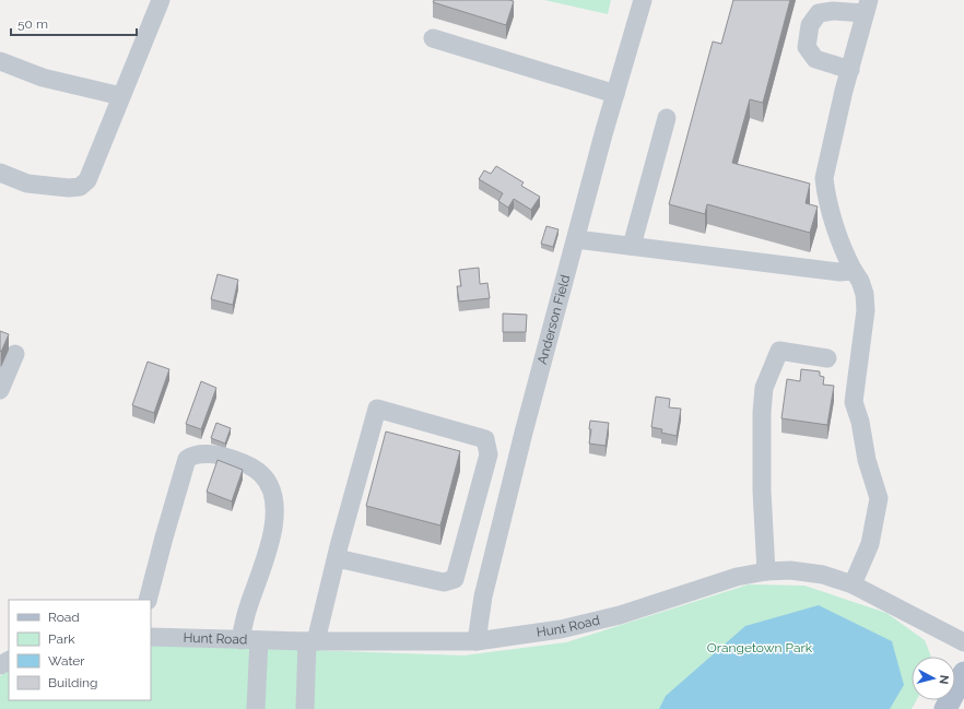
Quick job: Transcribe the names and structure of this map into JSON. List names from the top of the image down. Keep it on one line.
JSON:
{"streets":{"street":["Anderson Field","Hunt Road"]},"crossings":[["Anderson Field","Hunt Road"]],"parks":["Orangetown Park"],"legend":["Road","Park","Water","Building"],"scale_bar":"50 m","north":"right"}
